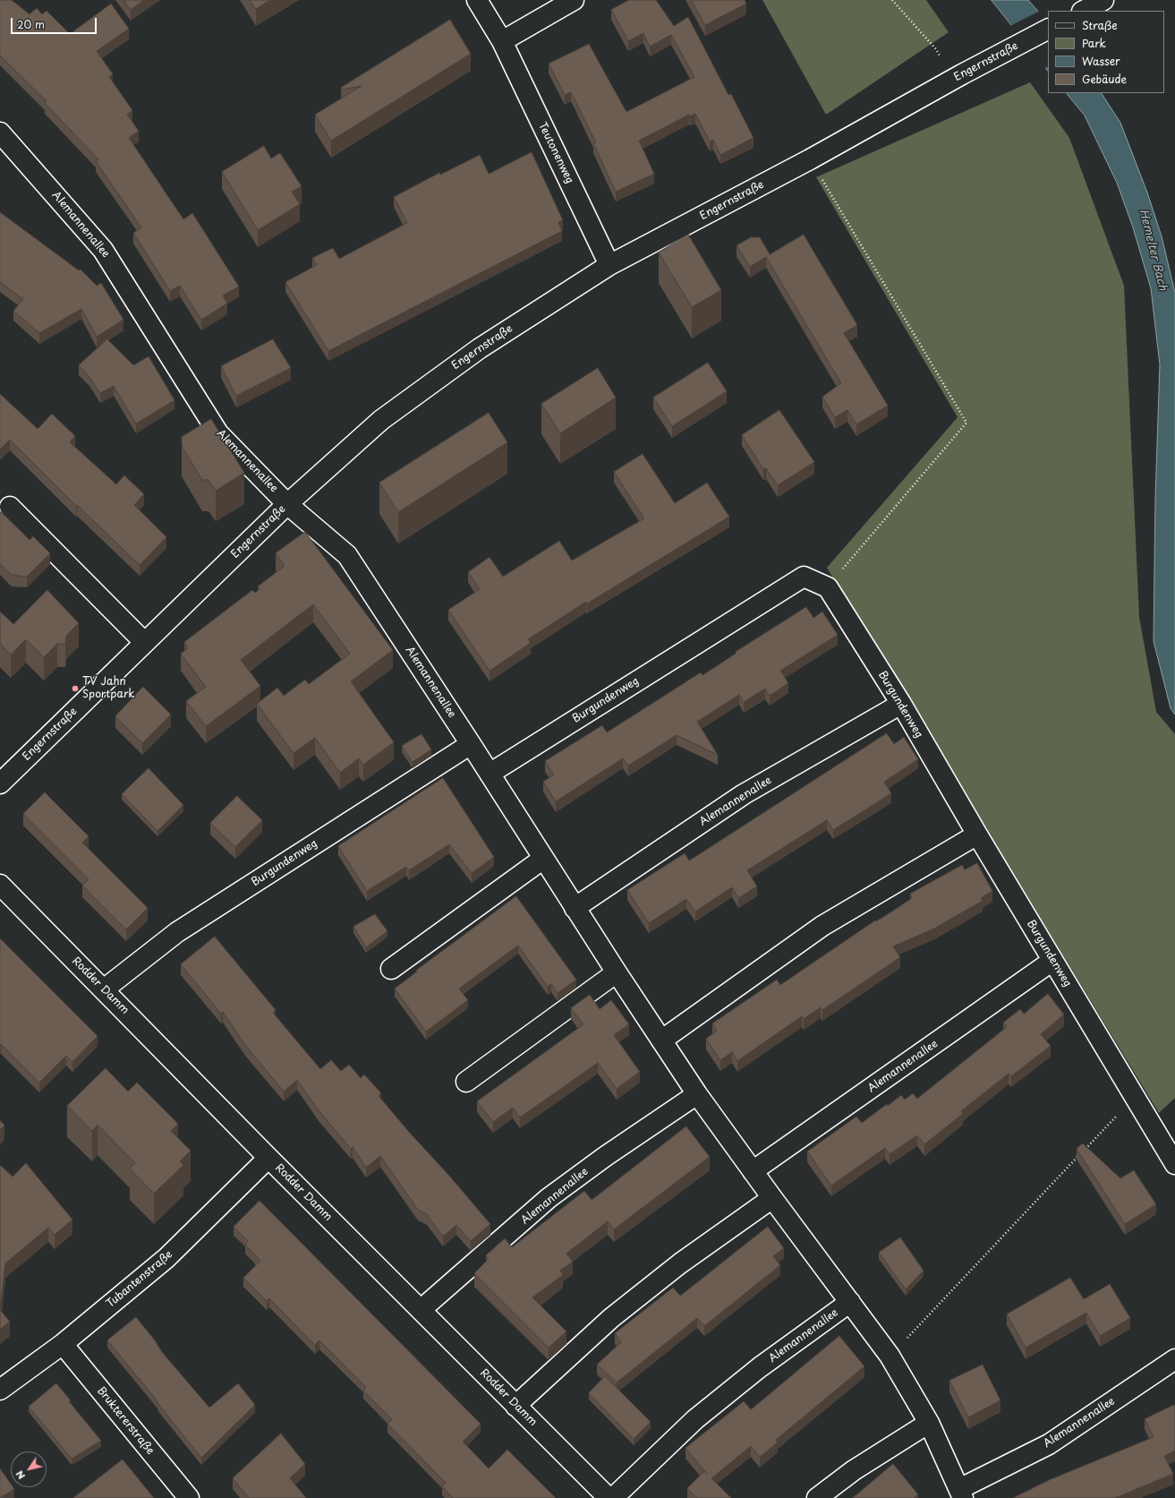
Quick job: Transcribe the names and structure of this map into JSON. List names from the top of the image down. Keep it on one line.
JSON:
{"streets":{"street":["Engernstraße","Teutonenweg","Alemannenallee","Burgundenweg","Rodder Damm","Tubantenstraße","Bruktererstraße"]},"crossings":[["Engernstraße","Teutonenweg"],["Engernstraße","Alemannenallee"],["Alemannenallee","Burgundenweg"],["Alemannenallee","Rodder Damm"],["Burgundenweg","Rodder Damm"],["Rodder Damm","Tubantenstraße"],["Tubantenstraße","Bruktererstraße"]],"water":["Hemelter Bach"],"places":["TV Jahn Sportpark"],"legend":["Straße","Park","Wasser","Gebäude"],"scale_bar":"20 m","north":"bottom left"}
